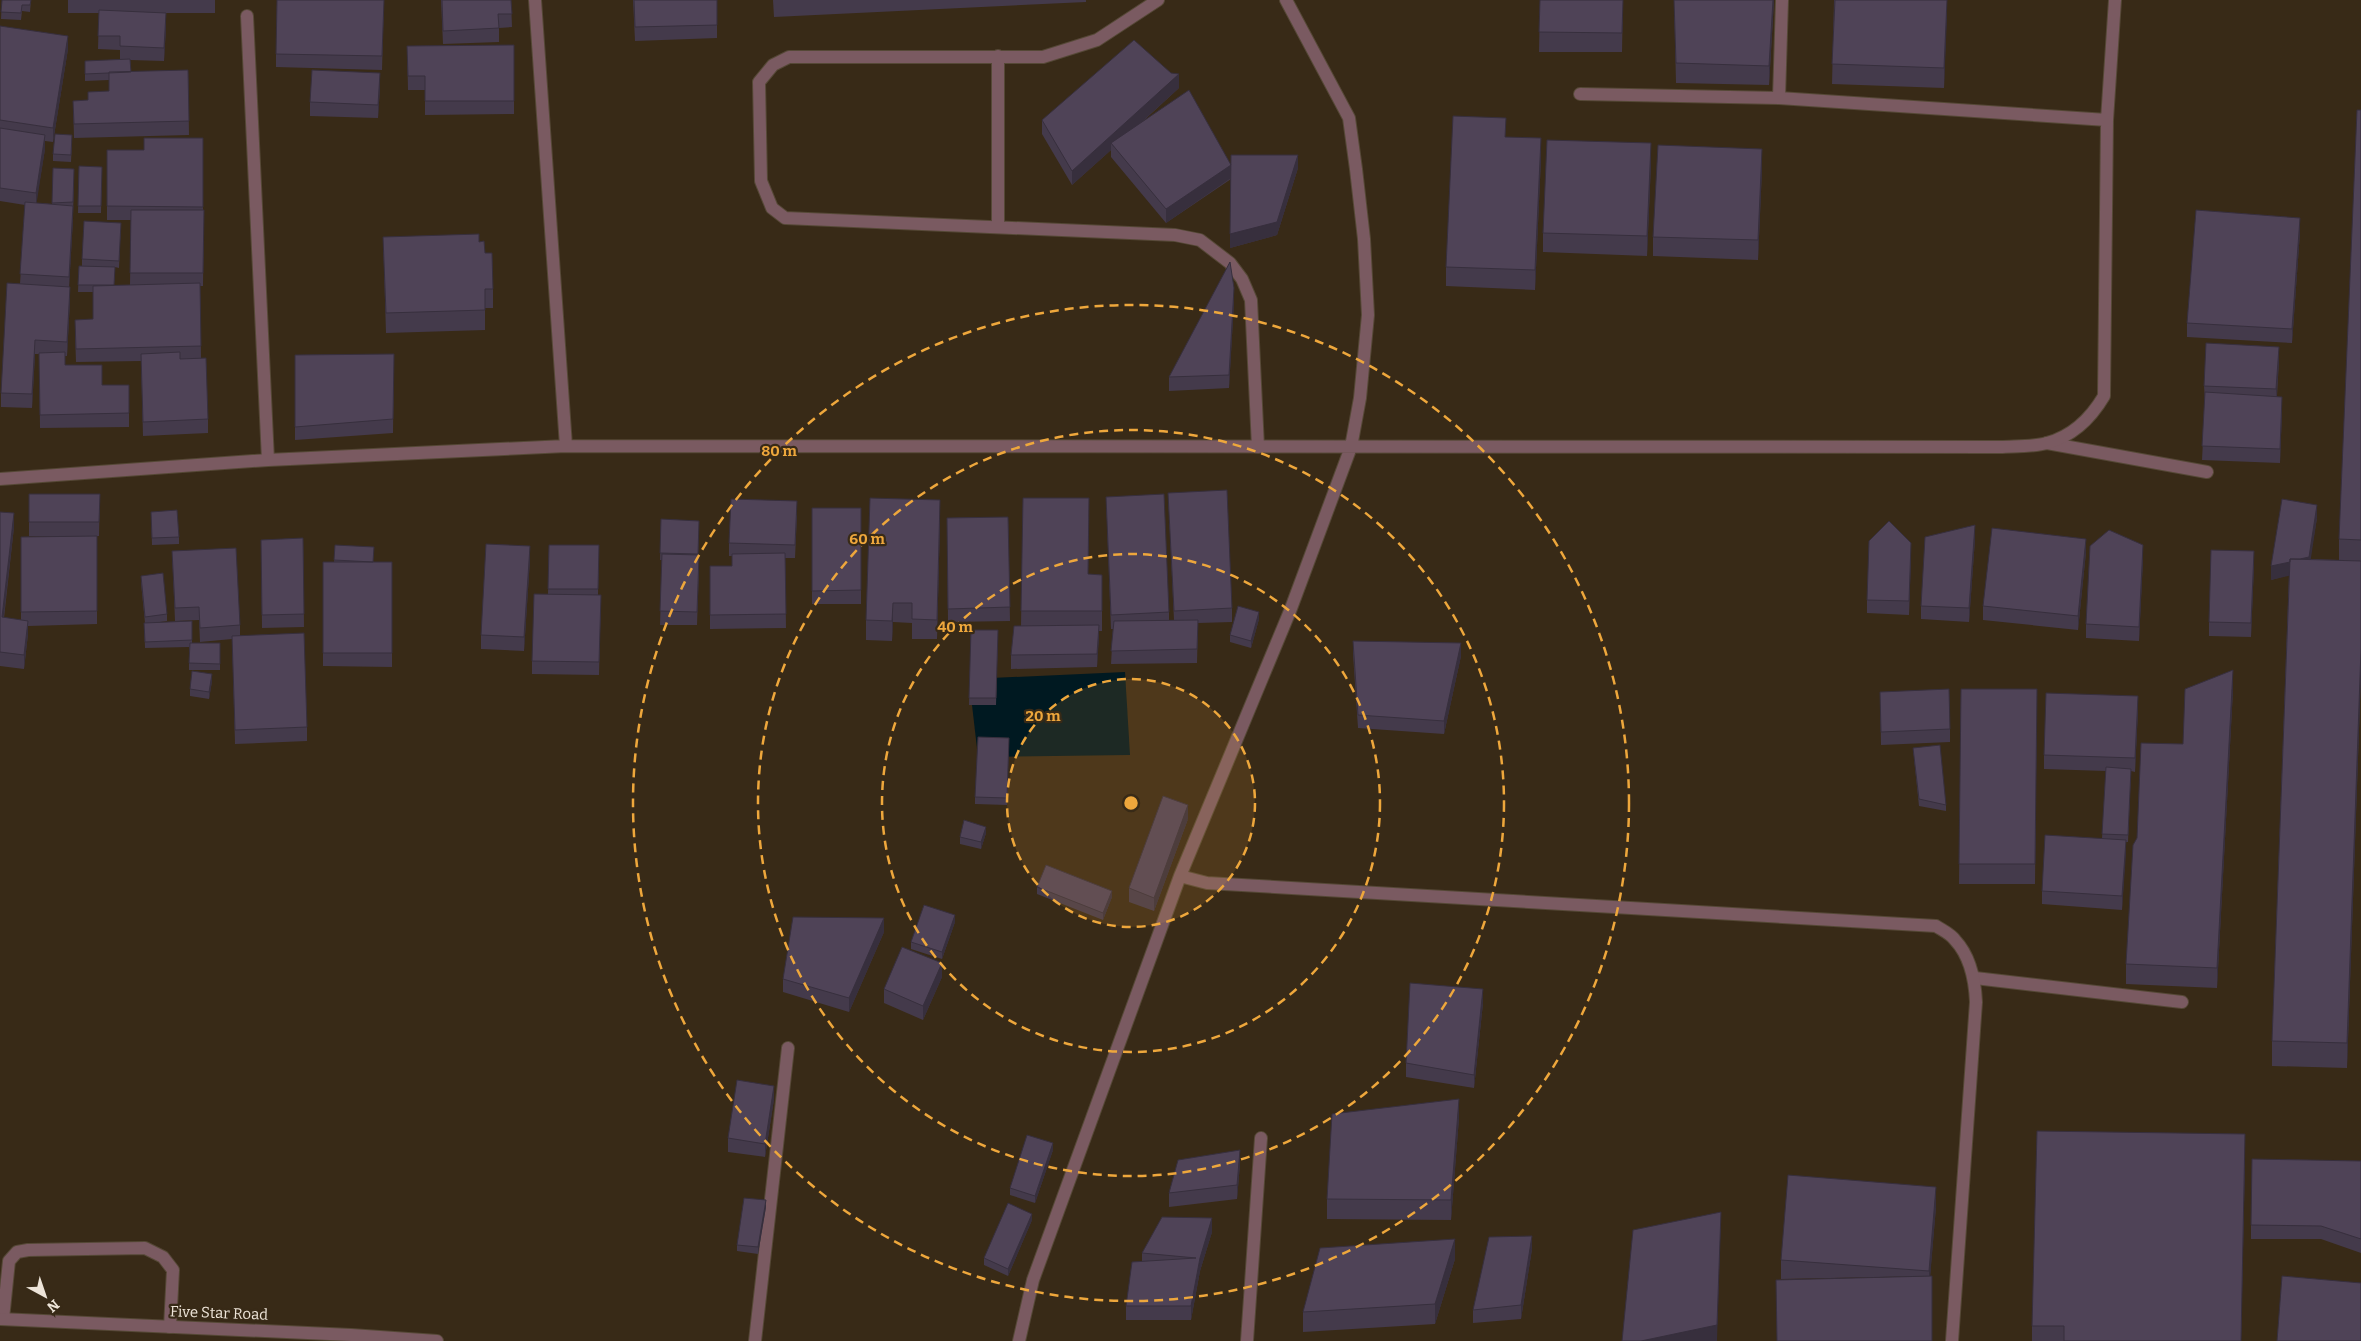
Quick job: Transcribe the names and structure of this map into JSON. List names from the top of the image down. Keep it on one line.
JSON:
{"streets":{"street":["Five Star Road"]},"north":"bottom right","rings":["80 m","60 m","40 m","20 m"]}
